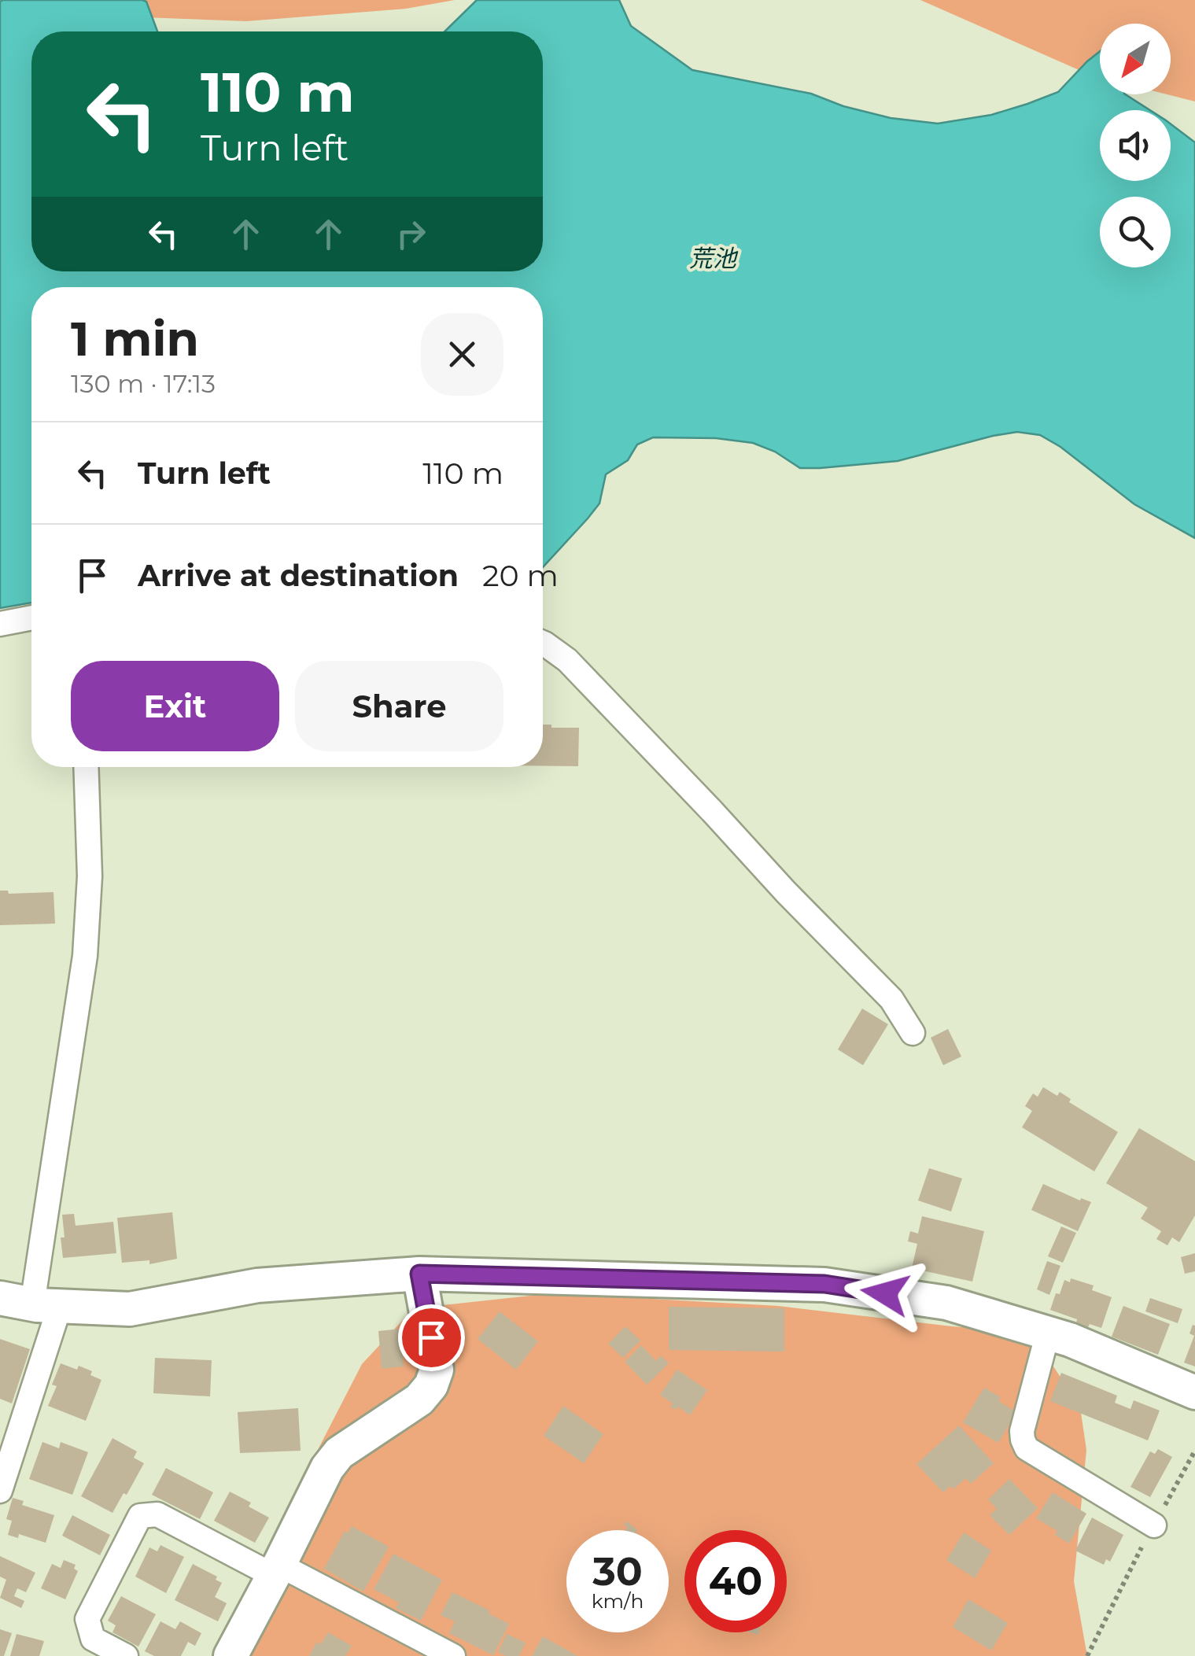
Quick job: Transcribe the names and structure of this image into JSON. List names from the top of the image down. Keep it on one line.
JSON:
{"water":["荒池"],"north":"bottom left","page":{"turn":["110 m","Turn left"],"heading":["1 min","130 m · 17:13"],"list":[{"name":"Turn left","value":"110 m"},{"name":"Arrive at destination","value":"20 m"}],"buttons":["Exit","Share"],"speed":"30 km/h","limit":"40"}}
